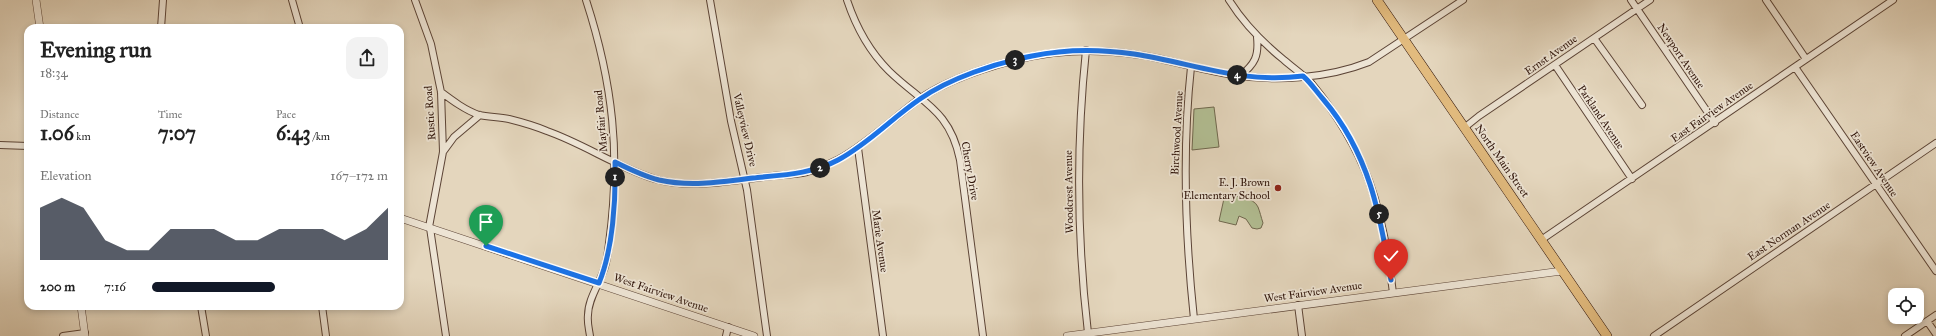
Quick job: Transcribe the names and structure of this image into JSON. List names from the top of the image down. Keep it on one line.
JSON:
{"streets":{"main road":["North Main Street"],"street":["Ernst Avenue","Newport Avenue","East Fairview Avenue","Rustic Road","Parkland Avenue","Mayfair Road","Valleyview Drive","Birchwood Avenue","Eastview Avenue","Cherry Drive","Woodcrest Avenue","East Norman Avenue","Marie Avenue","West Fairview Avenue"]},"crossings":[["Ernst Avenue","Newport Avenue"],["Ernst Avenue","Parkland Avenue"],["Ernst Avenue","North Main Street"],["Newport Avenue","East Fairview Avenue"],["East Fairview Avenue","Parkland Avenue"],["East Fairview Avenue","North Main Street"],["East Fairview Avenue","Eastview Avenue"],["Rustic Road","West Fairview Avenue"],["Mayfair Road","West Fairview Avenue"],["Birchwood Avenue","West Fairview Avenue"],["North Main Street","West Fairview Avenue"],["Eastview Avenue","East Norman Avenue"],["Woodcrest Avenue","West Fairview Avenue"]],"places":["E. J. Brown Elementary School"],"page":{"heading":["Evening run","18:34"],"pins":["3","4","2","1","5"],"stats":[["Distance","1.06 km"],["Time","7:07"],["Pace","6:43 /km"]],"chart":["Elevation","167–172 m"],"list":[{"name":"200 m","note":"7:16"}]}}
